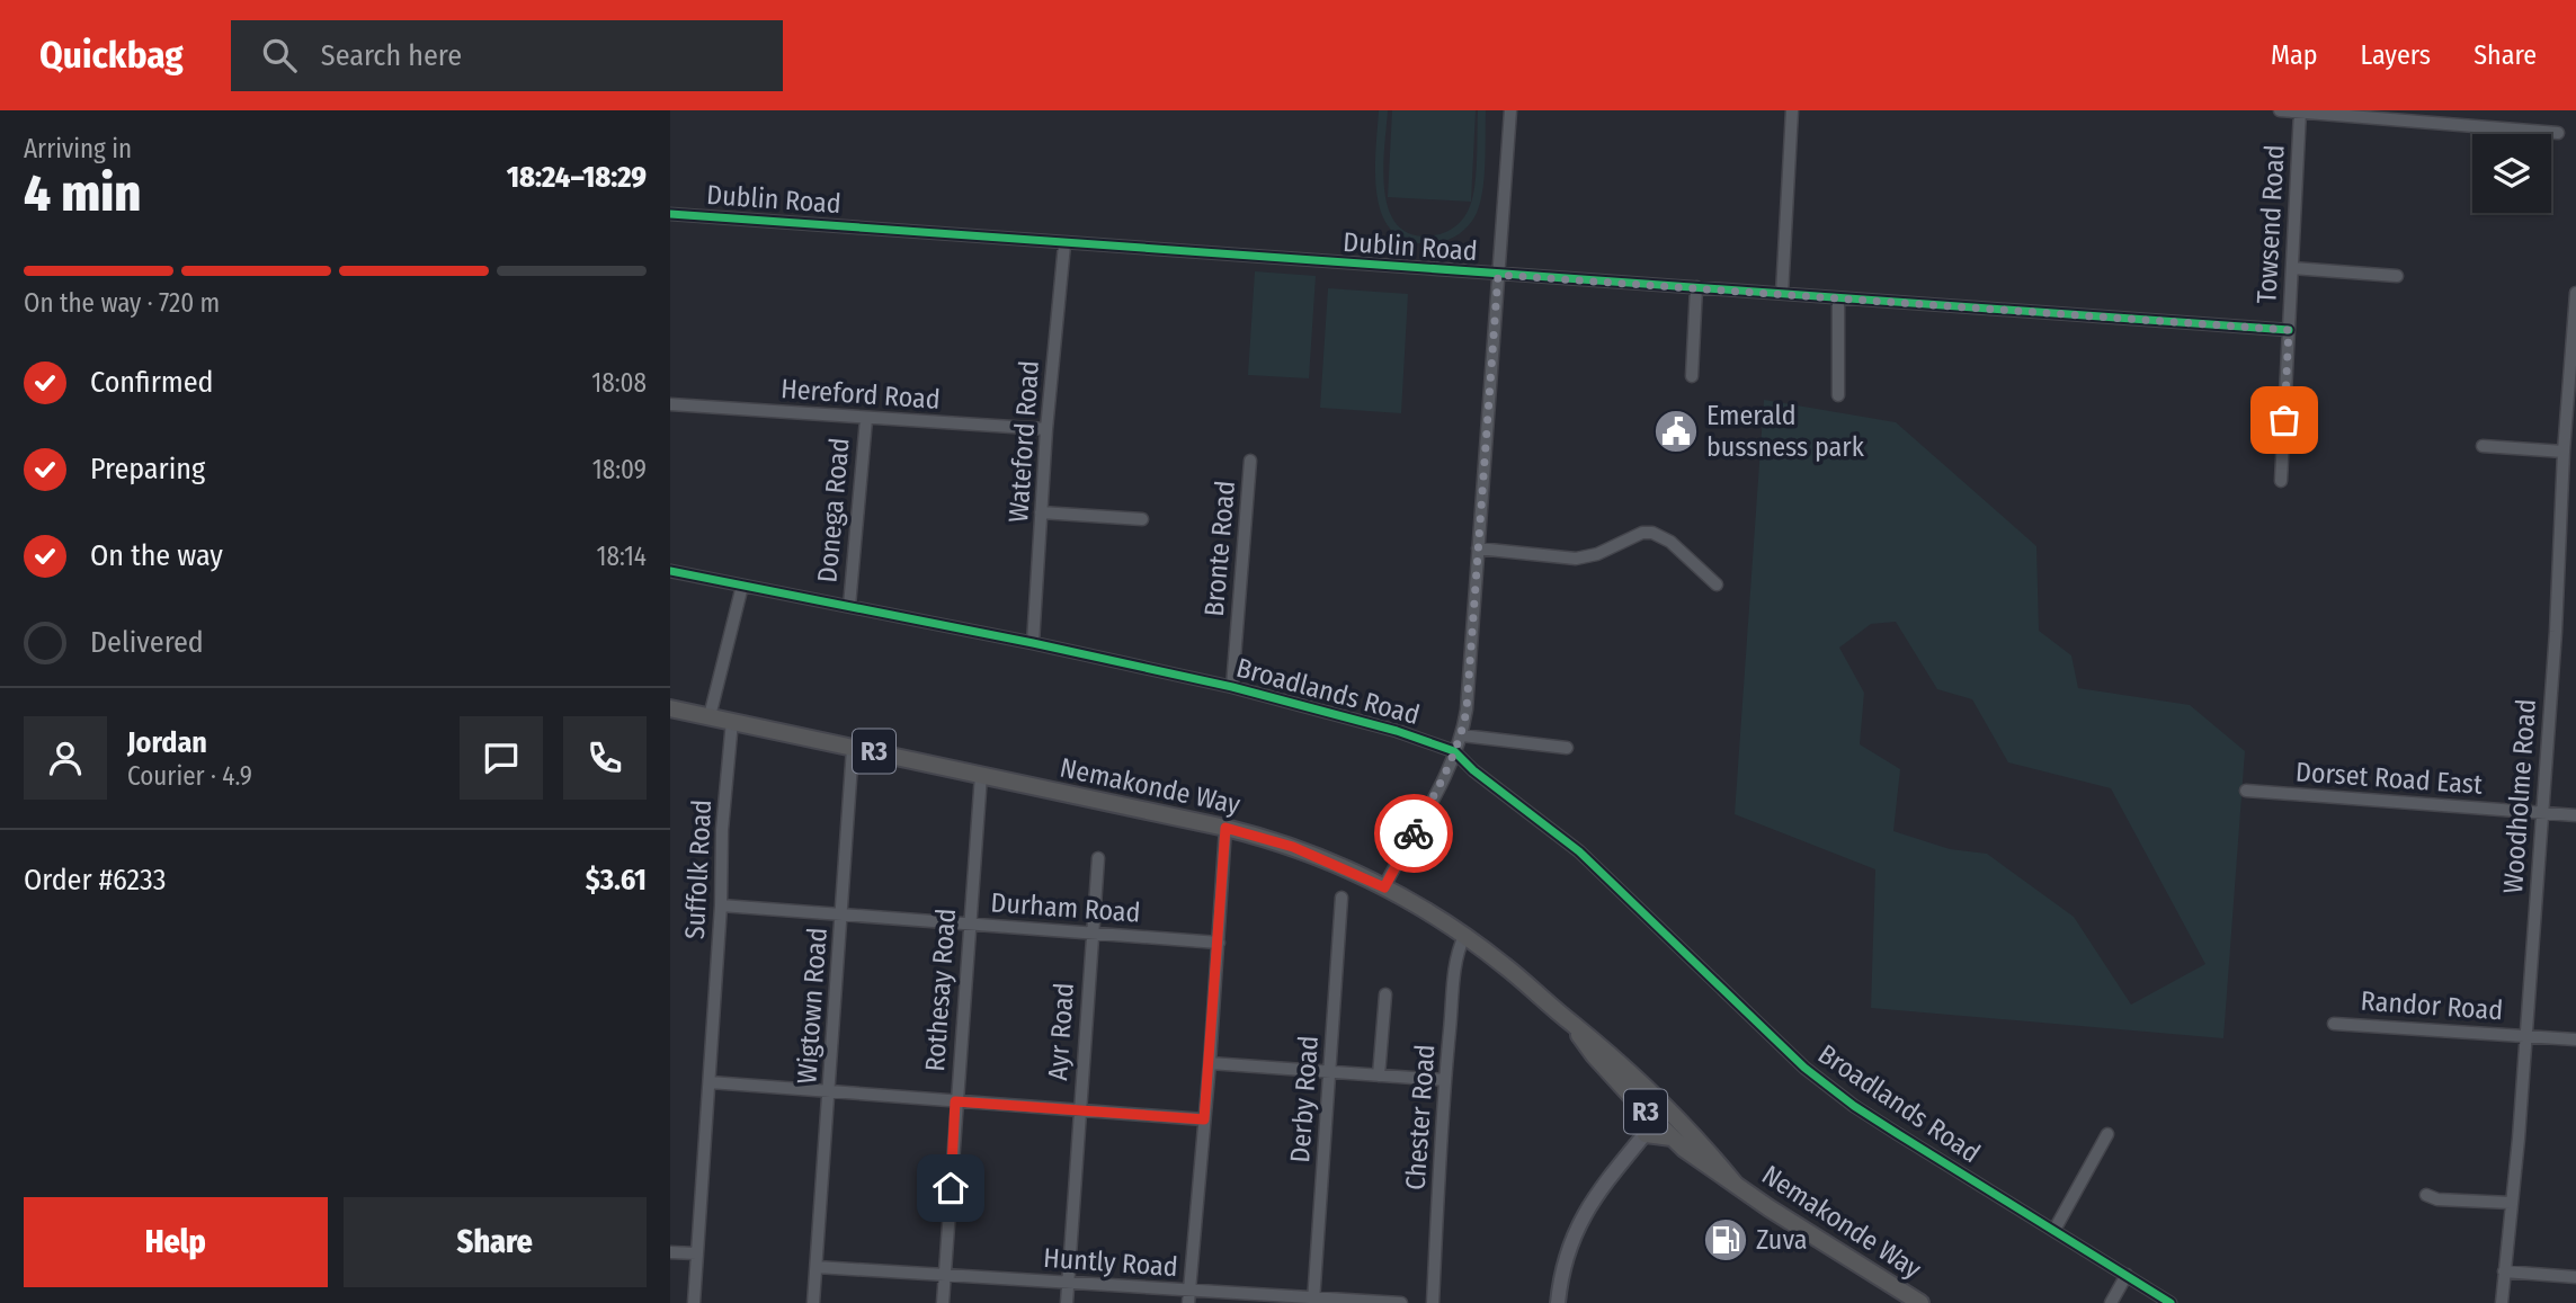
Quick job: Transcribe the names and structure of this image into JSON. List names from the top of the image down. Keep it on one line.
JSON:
{"streets":{"highway":["R3","Nemakonde Way"],"street":["Dublin Road","Towsend Road","Hereford Road","Wateford Road","Donega Road","Bronte Road","Broadlands Road","Dorset Road East","Woodholme Road","Suffolk Road","Durham Road","Rothesay Road","Wigtown Road","Randor Road","Ayr Road","Derby Road","Chester Road","Huntly Road"]},"crossings":[["Dublin Road","Towsend Road"],["Dublin Road","Wateford Road"],["Hereford Road","Wateford Road"],["Hereford Road","Donega Road"],["Wateford Road","Broadlands Road"],["Donega Road","Broadlands Road"],["Bronte Road","Broadlands Road"],["Dorset Road East","Woodholme Road"],["Nemakonde Way","Suffolk Road"],["Nemakonde Way","Rothesay Road"],["Nemakonde Way","Wigtown Road"],["Nemakonde Way","Chester Road"],["Woodholme Road","Randor Road"],["Suffolk Road","Durham Road"],["Durham Road","Rothesay Road"],["Durham Road","Wigtown Road"],["Durham Road","Ayr Road"],["Rothesay Road","Huntly Road"],["Wigtown Road","Huntly Road"],["Ayr Road","Huntly Road"],["Derby Road","Huntly Road"]],"places":{"public building":["Emerald bussness park"],"fuel station":["Zuva"]},"page":{"header":"Quickbag","search":"Search here","nav":["Map","Layers","Share"],"heading":["4 min","Arriving in","18:24–18:29"],"panel":["Jordan","Courier · 4.9","Order #6233","$3.61"],"bar":"On the way · 720 m","list":[["Confirmed","18:08"],["Preparing","18:09"],["On the way","18:14"],"Delivered"],"buttons":["Help","Share"]}}
